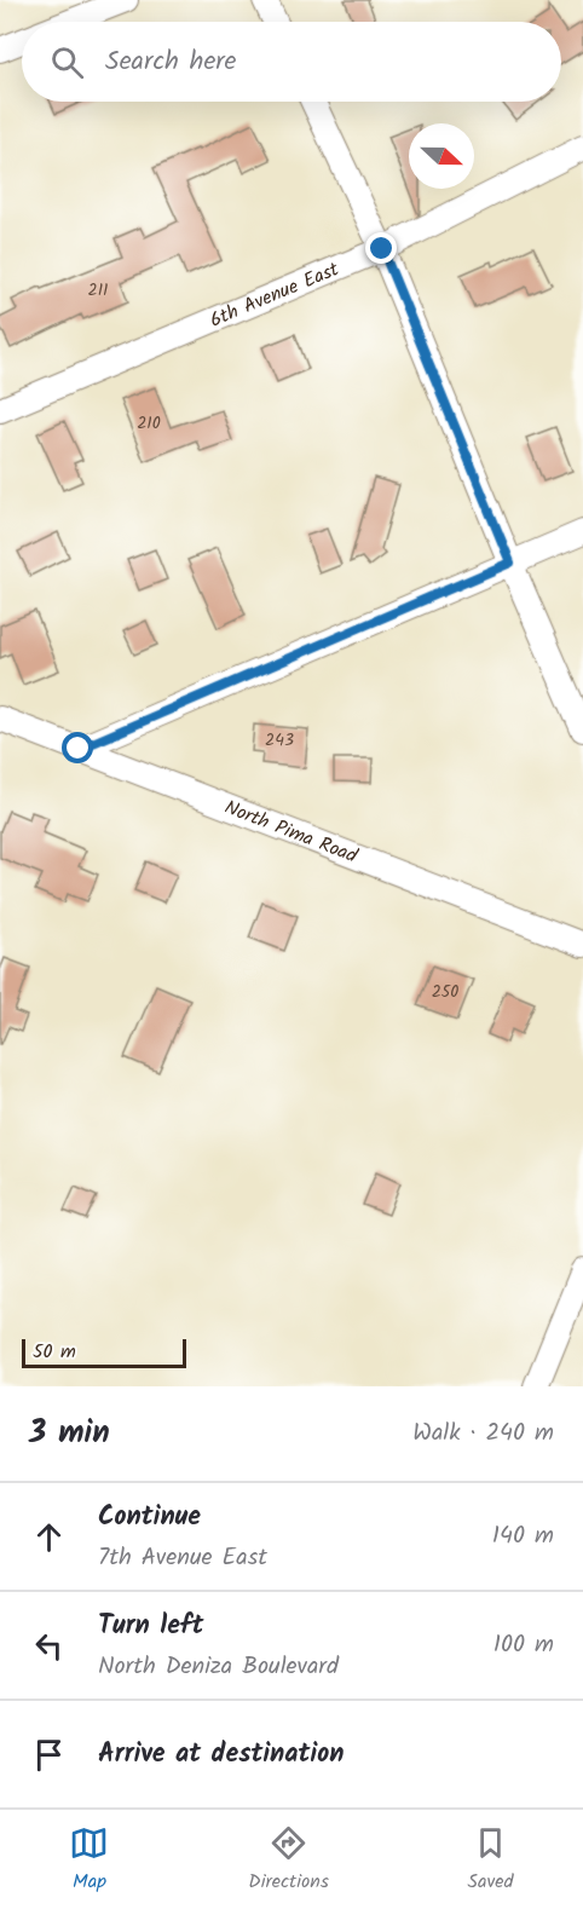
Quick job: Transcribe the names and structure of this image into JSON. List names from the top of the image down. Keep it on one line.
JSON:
{"streets":{"street":["6th Avenue East","North Pima Road"]},"house_numbers":["211","210","243","250"],"scale_bar":"50 m","north":"right","page":{"search":"Search here","scale":"50 m","heading":["3 min","Walk · 240 m"],"list":[["Continue","7th Avenue East","140 m"],["Turn left","North Deniza Boulevard","100 m"],"Arrive at destination"],"nav":["Map","Directions","Saved"]}}
